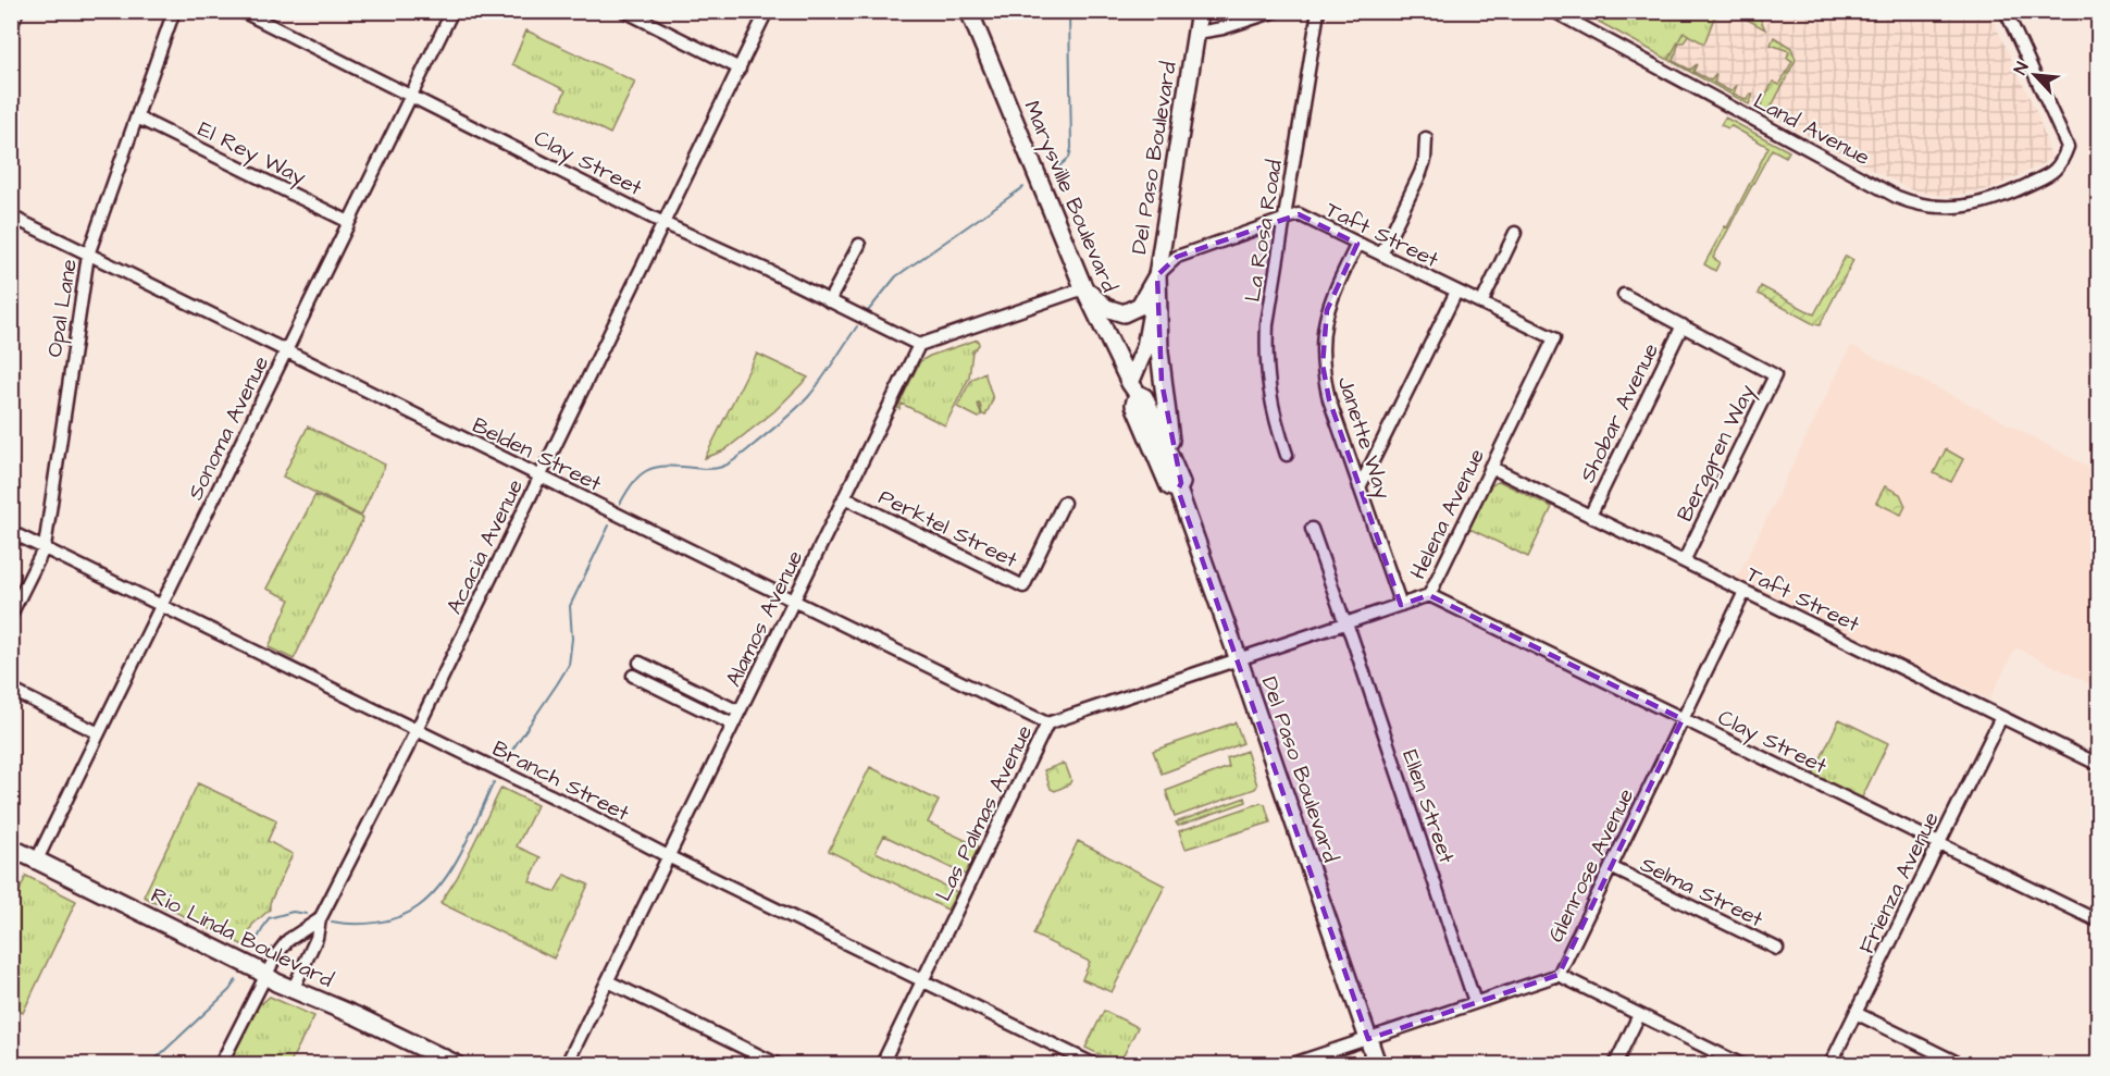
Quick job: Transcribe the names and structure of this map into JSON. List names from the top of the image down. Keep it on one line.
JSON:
{"streets":{"main road":["Del Paso Boulevard","Marysville Boulevard","Rio Linda Boulevard"],"street":["Land Avenue","El Rey Way","Clay Street","La Rosa Road","Taft Street","Opal Lane","Shobar Avenue","Sonoma Avenue","Janette Way","Berggren Way","Belden Street","Helena Avenue","Perktel Street","Acacia Avenue","Alamos Avenue","Branch Street","Ellen Street","Las Palmas Avenue","Glenrose Avenue","Frienza Avenue","Selma Street"]},"crossings":[["El Rey Way","Opal Lane"],["El Rey Way","Sonoma Avenue"],["Del Paso Boulevard","Marysville Boulevard"],["Del Paso Boulevard","Taft Street"],["Del Paso Boulevard","Helena Avenue"],["Del Paso Boulevard","Las Palmas Avenue"],["Del Paso Boulevard","Glenrose Avenue"],["Clay Street","Sonoma Avenue"],["Clay Street","Helena Avenue"],["Clay Street","Acacia Avenue"],["Clay Street","Alamos Avenue"],["Clay Street","Glenrose Avenue"],["Clay Street","Frienza Avenue"],["La Rosa Road","Taft Street"],["Taft Street","Shobar Avenue"],["Taft Street","Janette Way"],["Taft Street","Berggren Way"],["Taft Street","Helena Avenue"],["Taft Street","Glenrose Avenue"],["Taft Street","Frienza Avenue"],["Opal Lane","Belden Street"],["Opal Lane","Branch Street"],["Shobar Avenue","Berggren Way"],["Sonoma Avenue","Belden Street"],["Sonoma Avenue","Branch Street"],["Sonoma Avenue","Rio Linda Boulevard"],["Janette Way","Helena Avenue"],["Belden Street","Acacia Avenue"],["Belden Street","Alamos Avenue"],["Belden Street","Las Palmas Avenue"],["Helena Avenue","Ellen Street"],["Helena Avenue","Las Palmas Avenue"],["Perktel Street","Alamos Avenue"],["Acacia Avenue","Branch Street"],["Acacia Avenue","Rio Linda Boulevard"],["Alamos Avenue","Branch Street"],["Branch Street","Las Palmas Avenue"],["Ellen Street","Glenrose Avenue"],["Glenrose Avenue","Selma Street"]],"north":"top left"}
